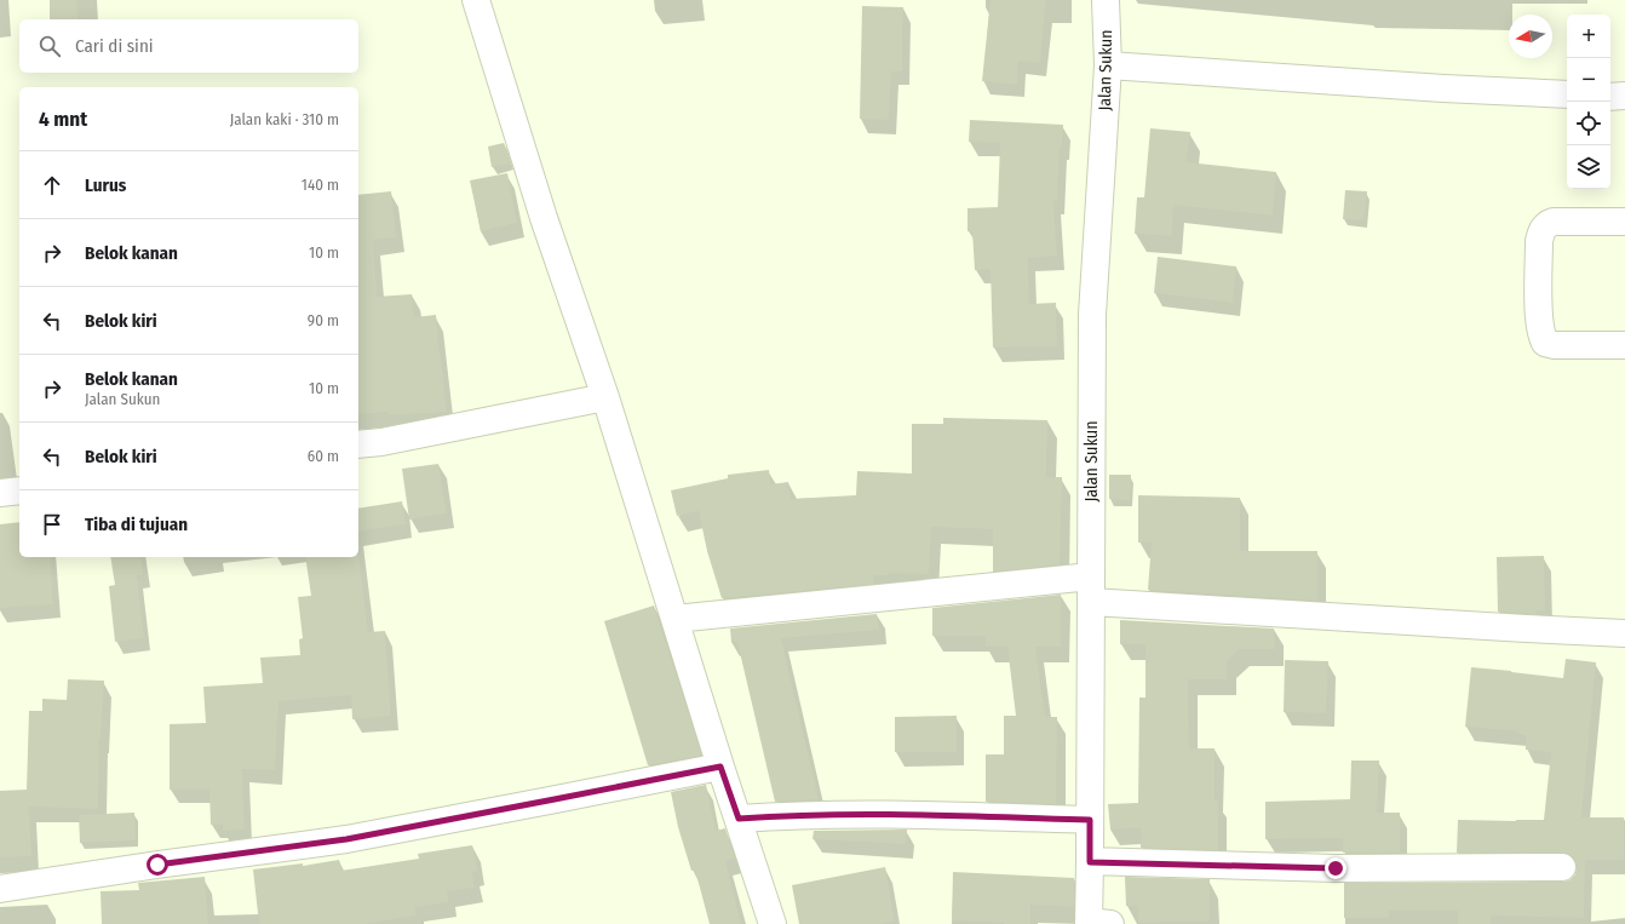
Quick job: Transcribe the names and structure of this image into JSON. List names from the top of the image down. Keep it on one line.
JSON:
{"streets":{"street":["Jalan Sukun"]},"north":"left","page":{"map_buttons":["+","−"],"search":"Cari di sini","heading":["4 mnt","Jalan kaki · 310 m"],"list":[["Lurus","140 m"],["Belok kanan","10 m"],["Belok kiri","90 m"],["Belok kanan","Jalan Sukun","10 m"],["Belok kiri","60 m"],"Tiba di tujuan"]}}
